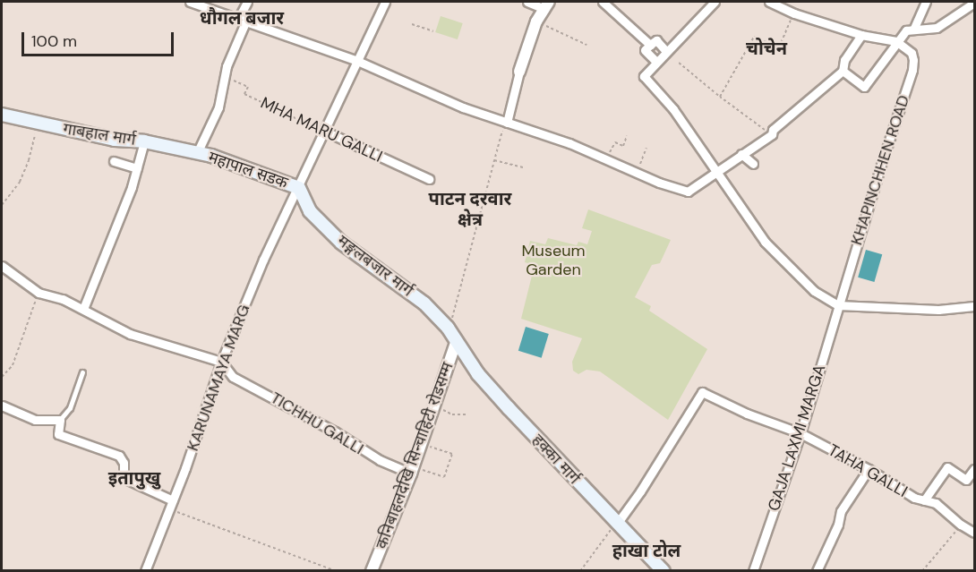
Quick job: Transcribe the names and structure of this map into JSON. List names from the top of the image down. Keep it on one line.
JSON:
{"streets":{"main road":["गाबहाल मार्ग","महापाल सडक","मङ्गलबजार मार्ग","हक्का मार्ग"],"street":["MHA MARU GALLI","KHAPINCHHEN ROAD","KARUNAMAYA MARG","TICHHU GALLI","GAJA LAXMI MARGA","कनिबाहलदेखि सिन्चाहिटी रोडसम्म","TAHA GALLI"]},"crossings":[["MHA MARU GALLI","KARUNAMAYA MARG"],["गाबहाल मार्ग","महापाल सडक"],["महापाल सडक","मङ्गलबजार मार्ग"],["महापाल सडक","KARUNAMAYA MARG"],["KHAPINCHHEN ROAD","GAJA LAXMI MARGA"],["मङ्गलबजार मार्ग","KARUNAMAYA MARG"],["मङ्गलबजार मार्ग","कनिबाहलदेखि सिन्चाहिटी रोडसम्म"],["मङ्गलबजार मार्ग","हक्का मार्ग"],["KARUNAMAYA MARG","TICHHU GALLI"],["TICHHU GALLI","कनिबाहलदेखि सिन्चाहिटी रोडसम्म"],["GAJA LAXMI MARGA","TAHA GALLI"],["कनिबाहलदेखि सिन्चाहिटी रोडसम्म","हक्का मार्ग"],["हक्का मार्ग","TAHA GALLI"]],"districts":["धौगल बजार","चोचेन","पाटन दरवार क्षेत्र","इतापुखु","हाखा टोल"],"parks":["Museum Garden"],"scale_bar":"100 m"}
